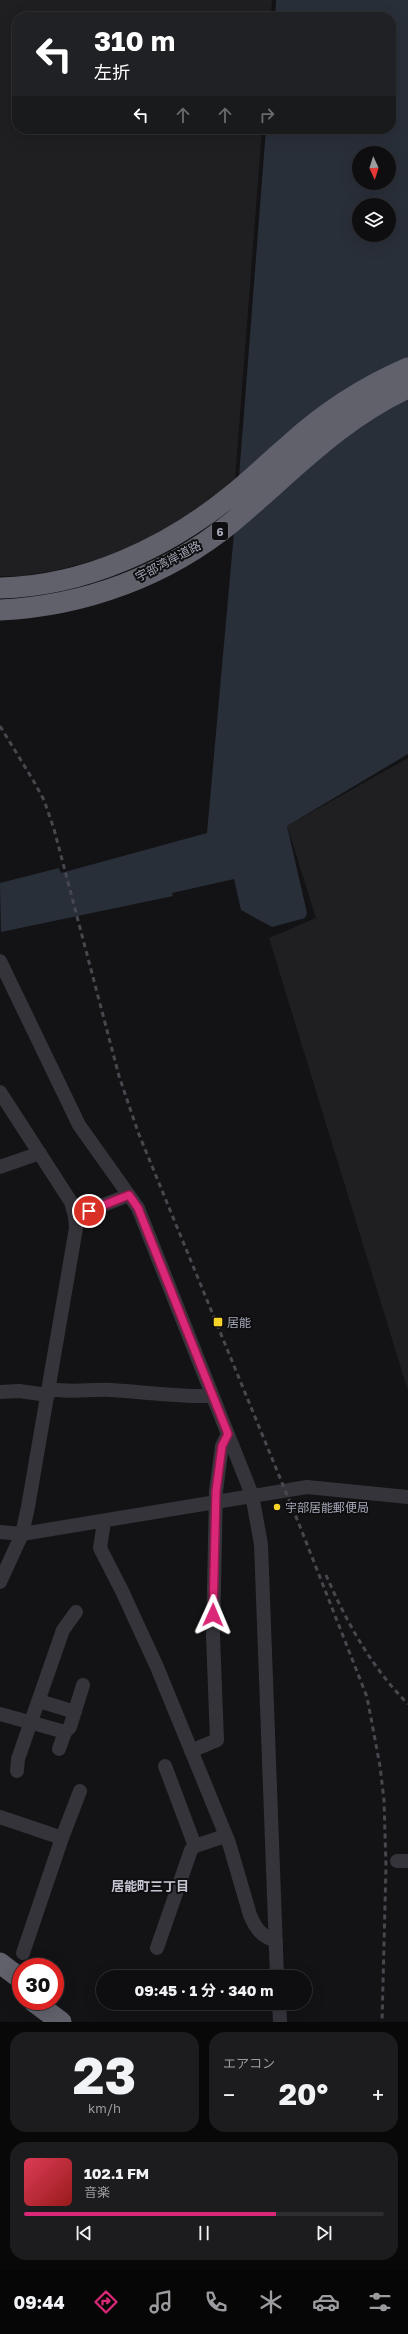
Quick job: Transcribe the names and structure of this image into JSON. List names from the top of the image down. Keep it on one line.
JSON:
{"streets":{"highway":["6","宇部湾岸道路"]},"districts":["居能町三丁目"],"places":{"transit":["居能"],"other":["宇部居能郵便局"]},"north":"bottom","page":{"turn":["310 m","左折"],"limit":"30","trip":"09:45 · 1 分 · 340 m","tile":[["23","km/h"],"エアコン"],"heat":["−","20°","+"],"song":["102.1 FM","音楽"],"tabs":"09:44"}}
